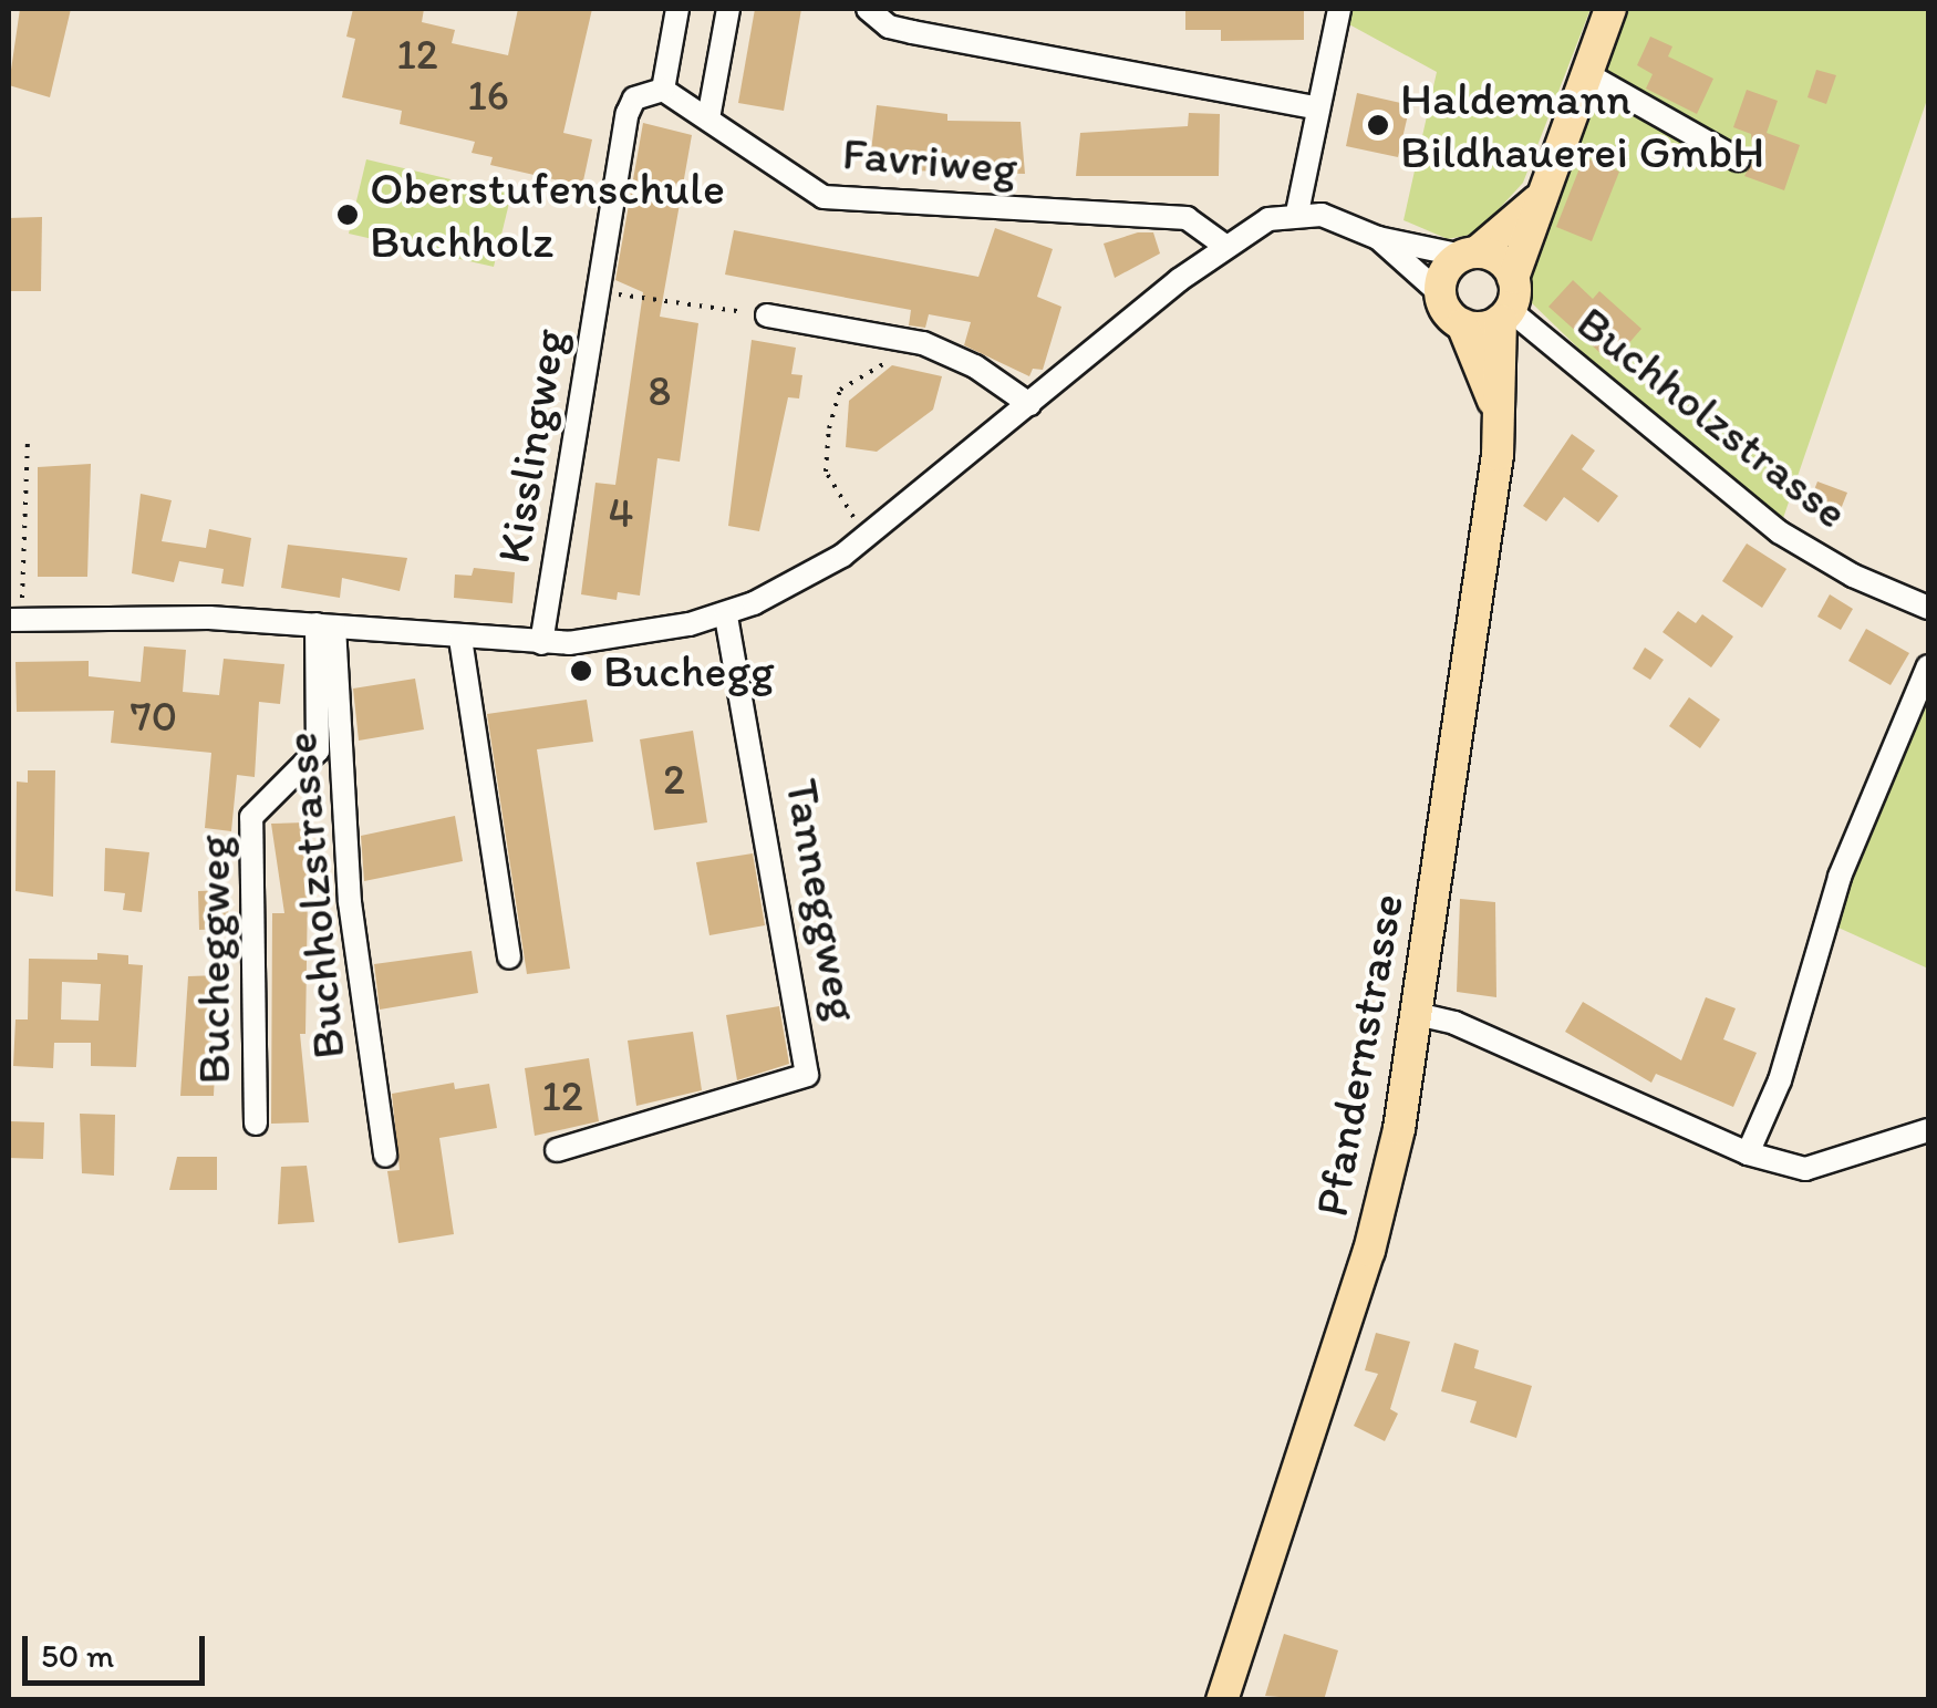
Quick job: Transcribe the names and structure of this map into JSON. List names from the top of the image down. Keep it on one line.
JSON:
{"streets":{"main road":["Pfandernstrasse"],"street":["Favriweg","Buchholzstrasse","Kisslingweg","Tanneggweg","Bucheggweg"]},"crossings":[["Favriweg","Kisslingweg"],["Buchholzstrasse","Bucheggweg"],["Buchholzstrasse","Pfandernstrasse"]],"places":["Haldemann Bildhauerei GmbH","Oberstufenschule Buchholz","Buchegg"],"house_numbers":["12","16","8","4","70","2","12"],"scale_bar":"50 m"}
